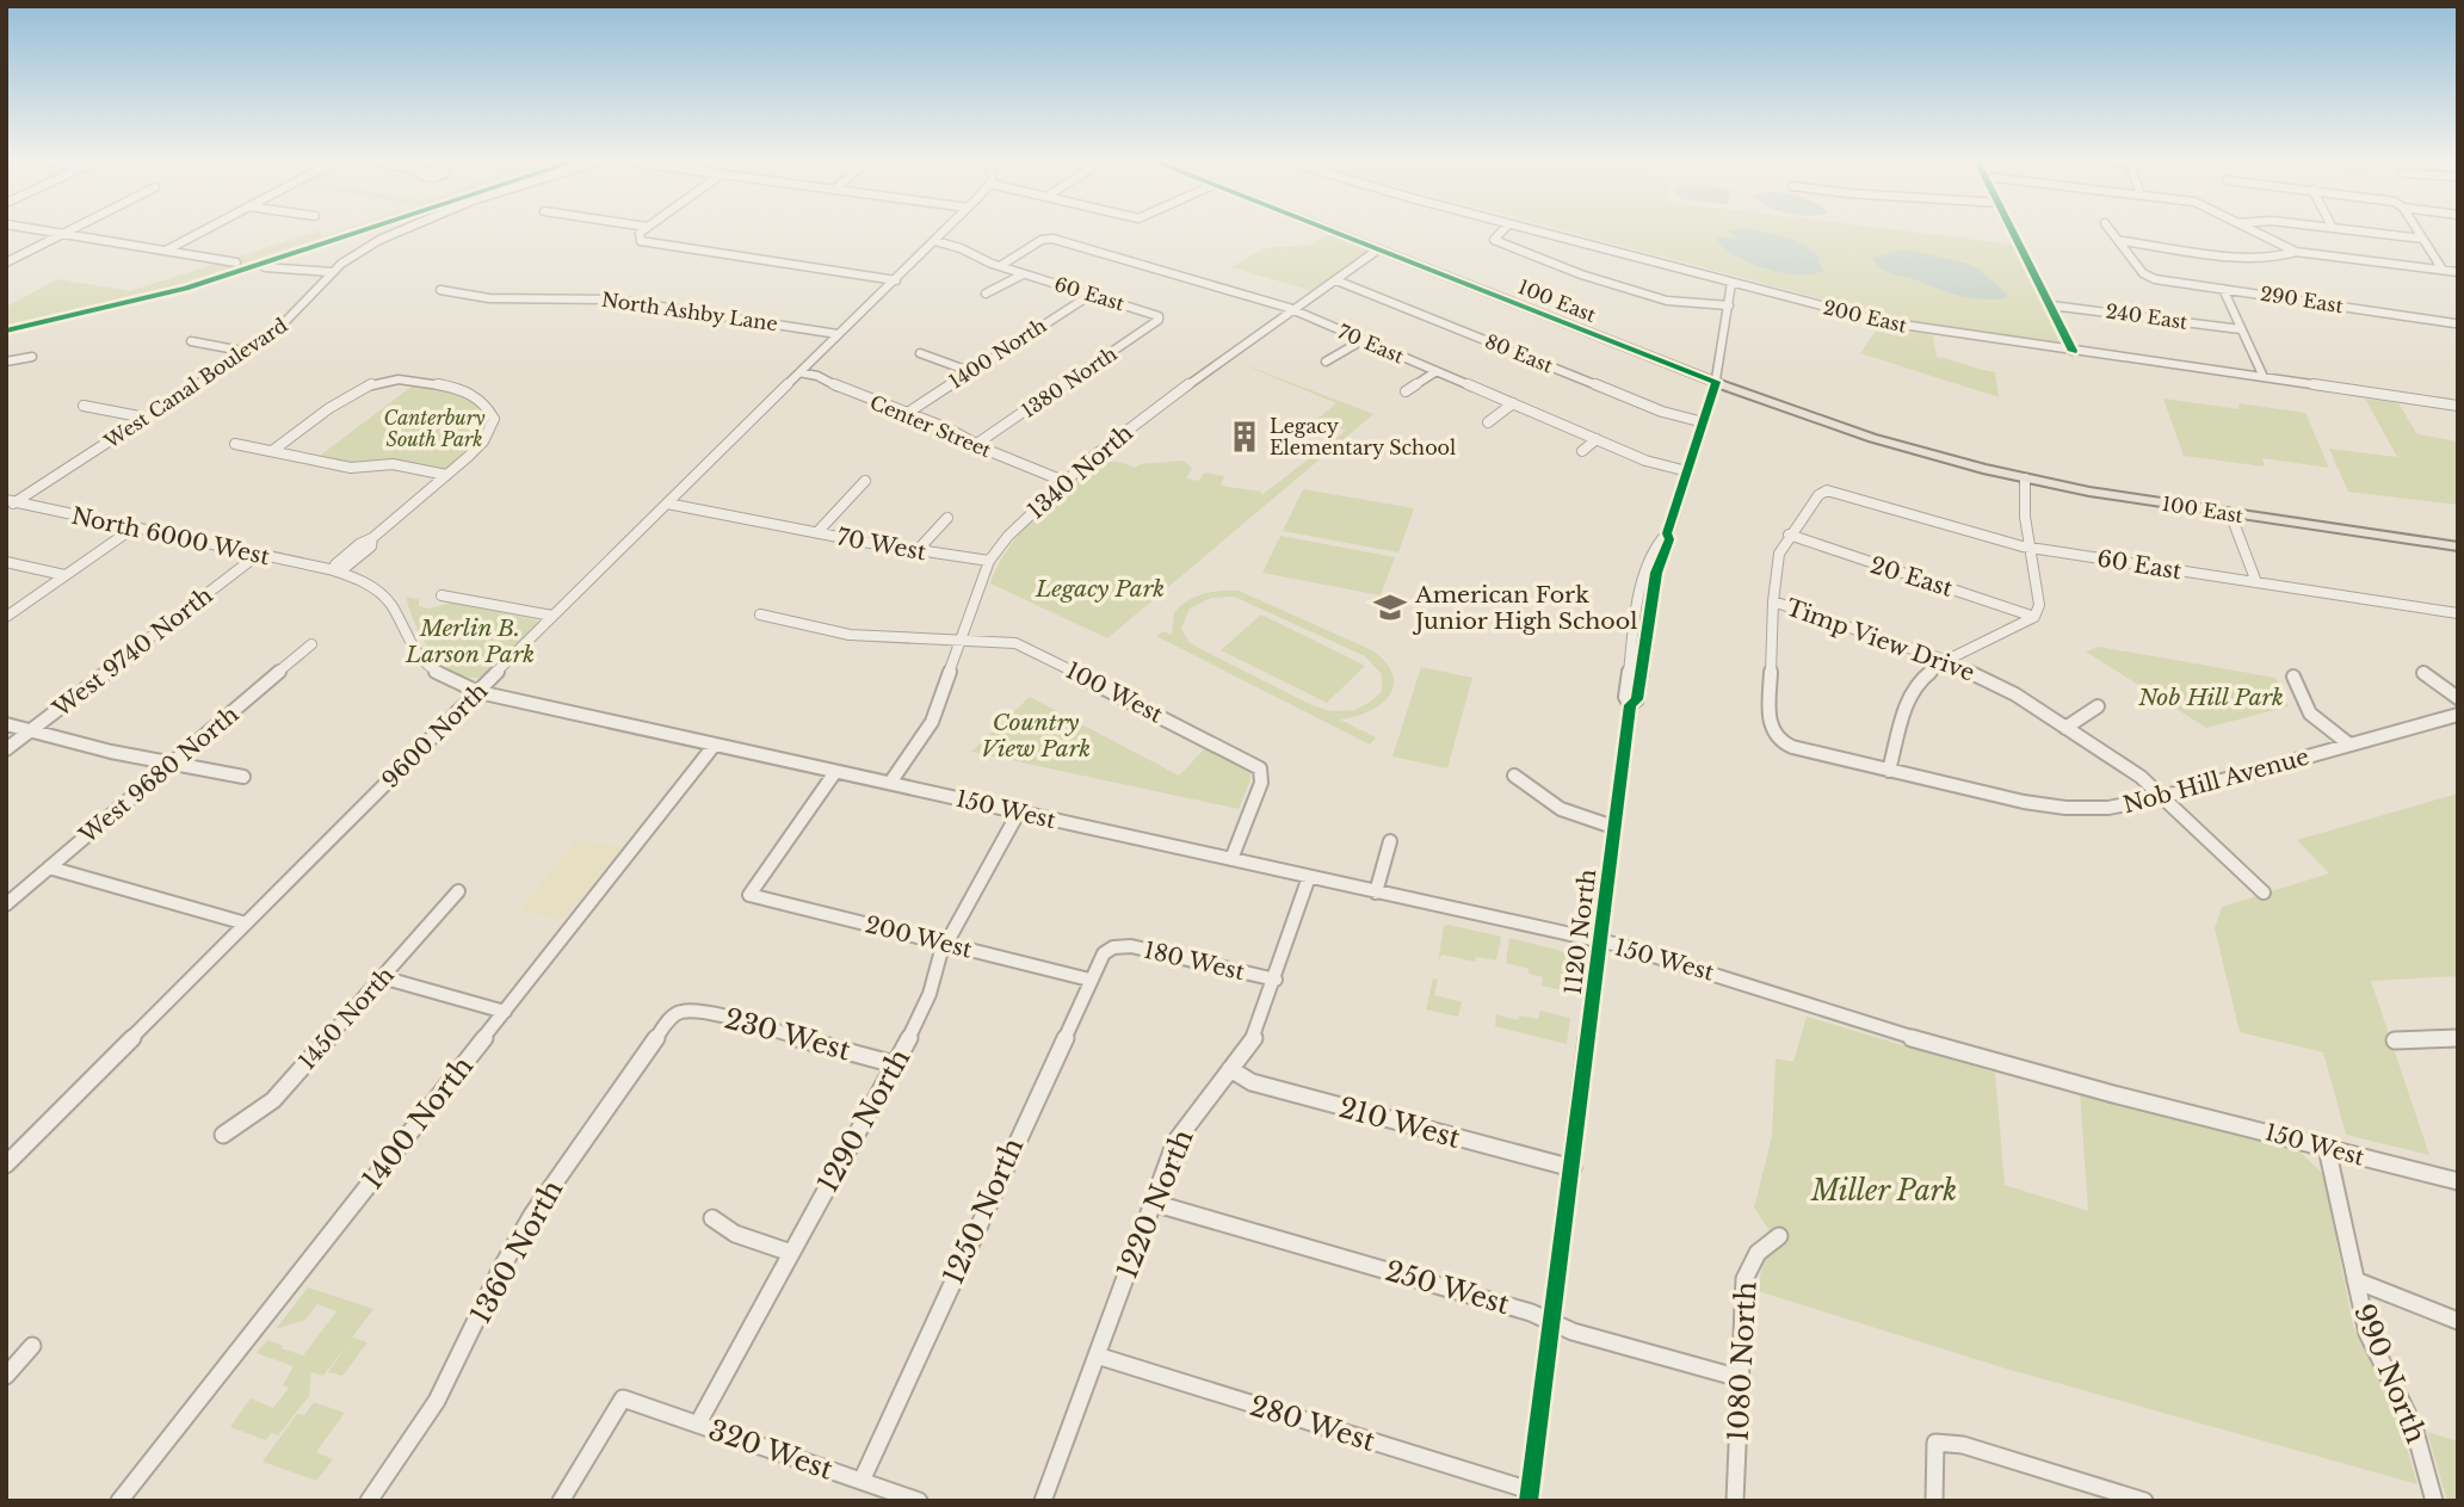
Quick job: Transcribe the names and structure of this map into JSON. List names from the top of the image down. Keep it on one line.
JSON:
{"streets":{"main road":["100 East"],"street":["60 East","290 East","North Ashby Lane","200 East","240 East","70 East","1400 North","80 East","1380 North","West Canal Boulevard","Center Street","1340 North","North 6000 West","70 West","20 East","Timp View Drive","West 9740 North","100 West","9600 North","West 9680 North","Nob Hill Avenue","150 West","1120 North","200 West","180 West","1450 North","230 West","1290 North","210 West","1220 North","1250 North","1360 North","250 West","1080 North","990 North","280 West","320 West"]},"crossings":[["60 East","70 East"],["60 East","1400 North"],["60 East","1380 North"],["60 East","20 East"],["60 East","9600 North"],["100 East","1340 North"],["100 East","1120 North"],["North Ashby Lane","9600 North"],["200 East","1120 North"],["70 East","1340 North"],["70 East","1120 North"],["1400 North","Center Street"],["1400 North","150 West"],["80 East","1340 North"],["80 East","1120 North"],["1380 North","Center Street"],["West Canal Boulevard","North 6000 West"],["Center Street","1340 North"],["Center Street","9600 North"],["1340 North","70 West"],["1340 North","100 West"],["1340 North","150 West"],["North 6000 West","West 9740 North"],["North 6000 West","9600 North"],["North 6000 West","150 West"],["70 West","9600 North"],["Timp View Drive","Nob Hill Avenue"],["100 West","150 West"],["9600 North","150 West"],["150 West","1120 North"],["150 West","200 West"],["150 West","1290 North"],["150 West","1220 North"],["150 West","990 North"],["1120 North","210 West"],["1120 North","250 West"],["1120 North","280 West"],["200 West","1290 North"],["200 West","1250 North"],["180 West","1220 North"],["180 West","1250 North"],["230 West","1290 North"],["230 West","1360 North"],["1290 North","320 West"],["210 West","1220 North"],["1220 North","250 West"],["1220 North","280 West"],["1250 North","320 West"],["250 West","1080 North"]],"parks":["Canterbury South Park","Legacy Park","Merlin B. Larson Park","Nob Hill Park","Country View Park","Miller Park"],"places":{"building":["Legacy Elementary School"],"school or university":["American Fork Junior High School"]}}
